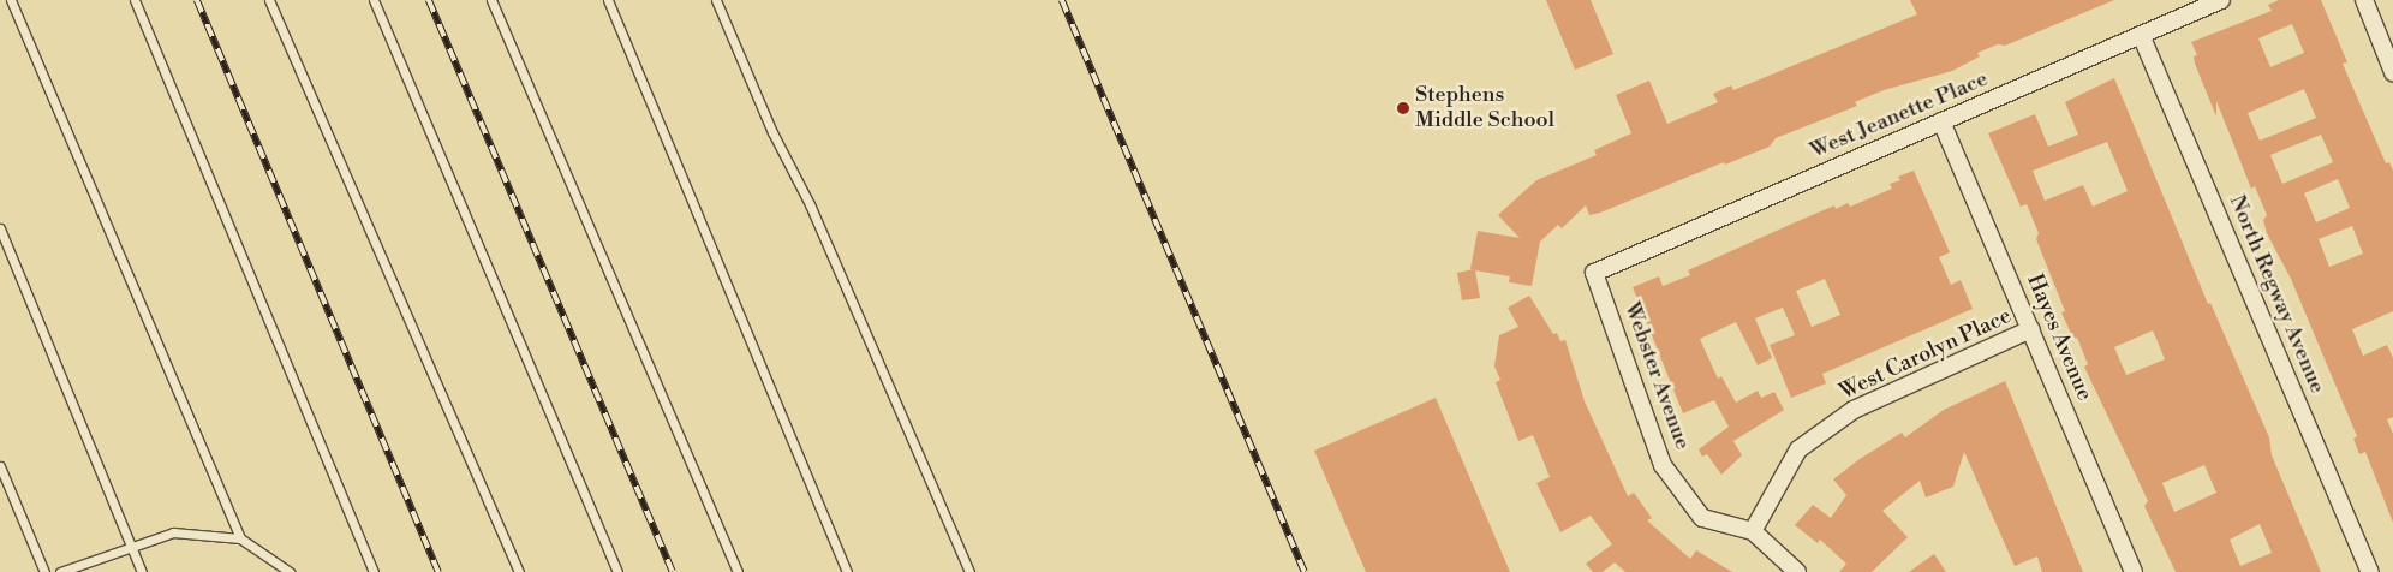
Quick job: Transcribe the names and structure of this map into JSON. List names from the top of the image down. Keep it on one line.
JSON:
{"streets":{"street":["West Jeanette Place","North Regway Avenue","Hayes Avenue","West Carolyn Place","Webster Avenue"]},"crossings":[["West Jeanette Place","North Regway Avenue"],["West Jeanette Place","Hayes Avenue"],["West Jeanette Place","Webster Avenue"],["Hayes Avenue","West Carolyn Place"],["West Carolyn Place","Webster Avenue"]],"places":["Stephens Middle School"]}
